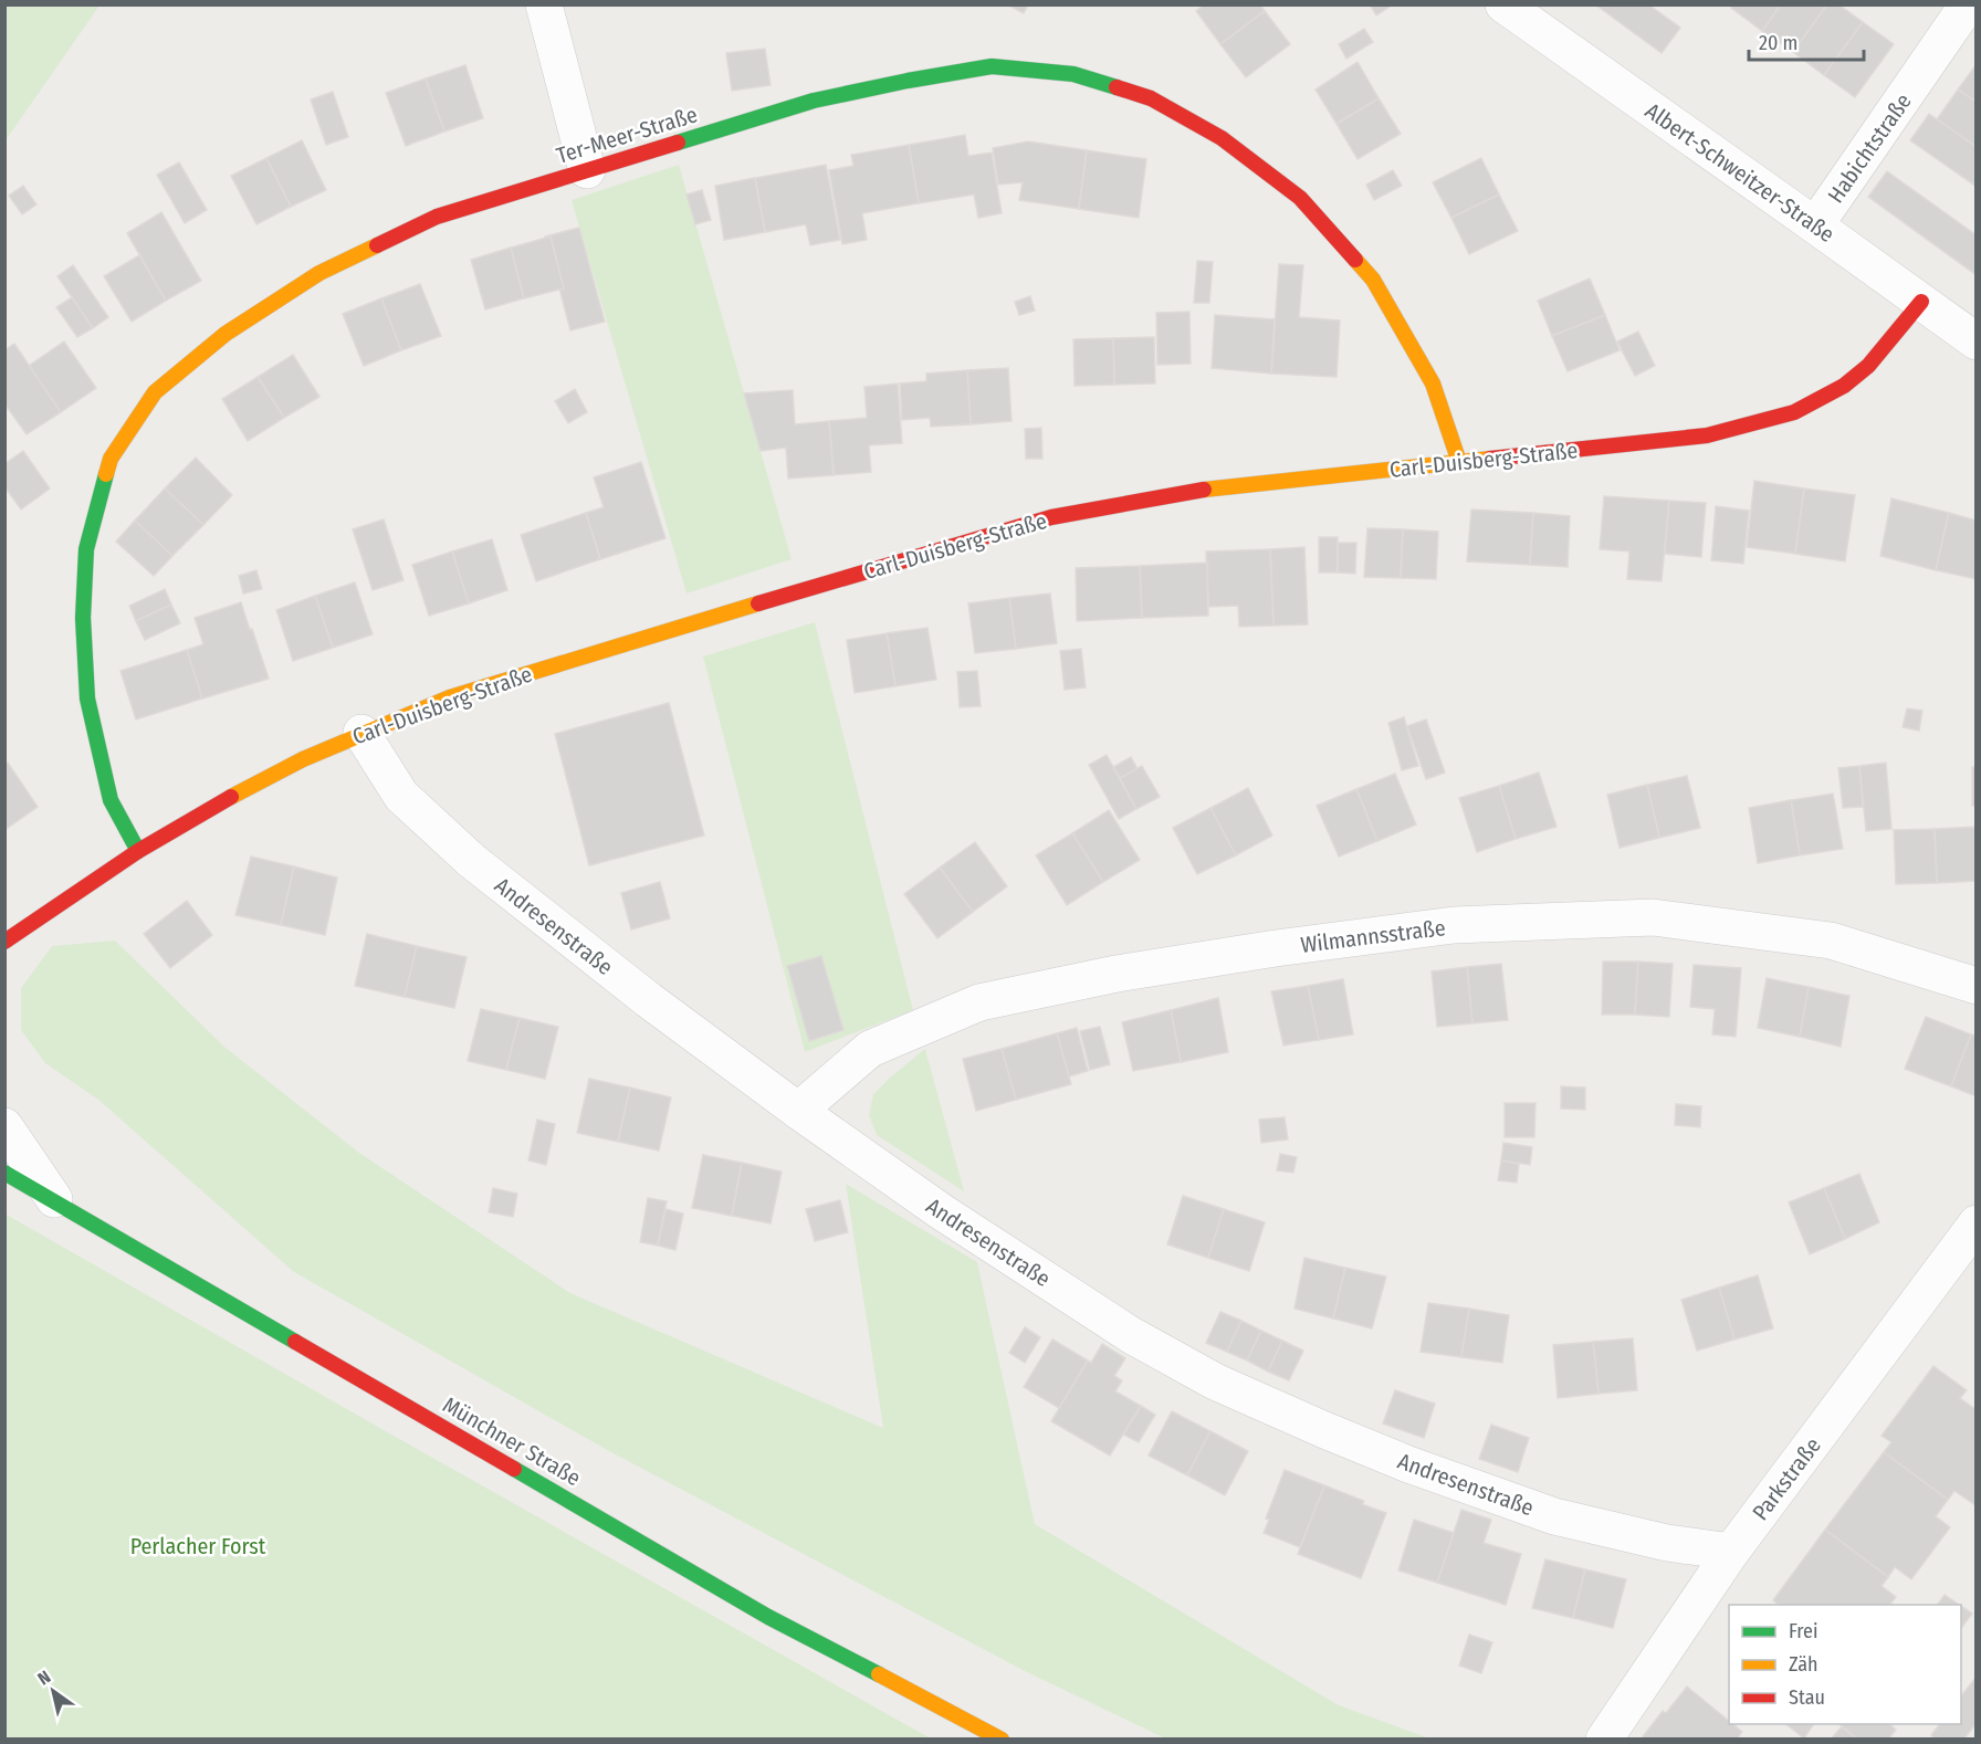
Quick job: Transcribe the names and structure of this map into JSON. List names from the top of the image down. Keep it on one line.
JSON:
{"streets":{"street":["Ter-Meer-Straße","Habichtstraße","Albert-Schweitzer-Straße","Carl-Duisberg-Straße","Andresenstraße","Wilmannsstraße","Münchner Straße","Parkstraße"]},"crossings":[["Ter-Meer-Straße","Carl-Duisberg-Straße"],["Habichtstraße","Albert-Schweitzer-Straße"],["Albert-Schweitzer-Straße","Carl-Duisberg-Straße"],["Carl-Duisberg-Straße","Andresenstraße"],["Andresenstraße","Wilmannsstraße"],["Andresenstraße","Parkstraße"]],"parks":["Perlacher Forst"],"legend":["Frei","Zäh","Stau"],"scale_bar":"20 m","north":"top left"}
